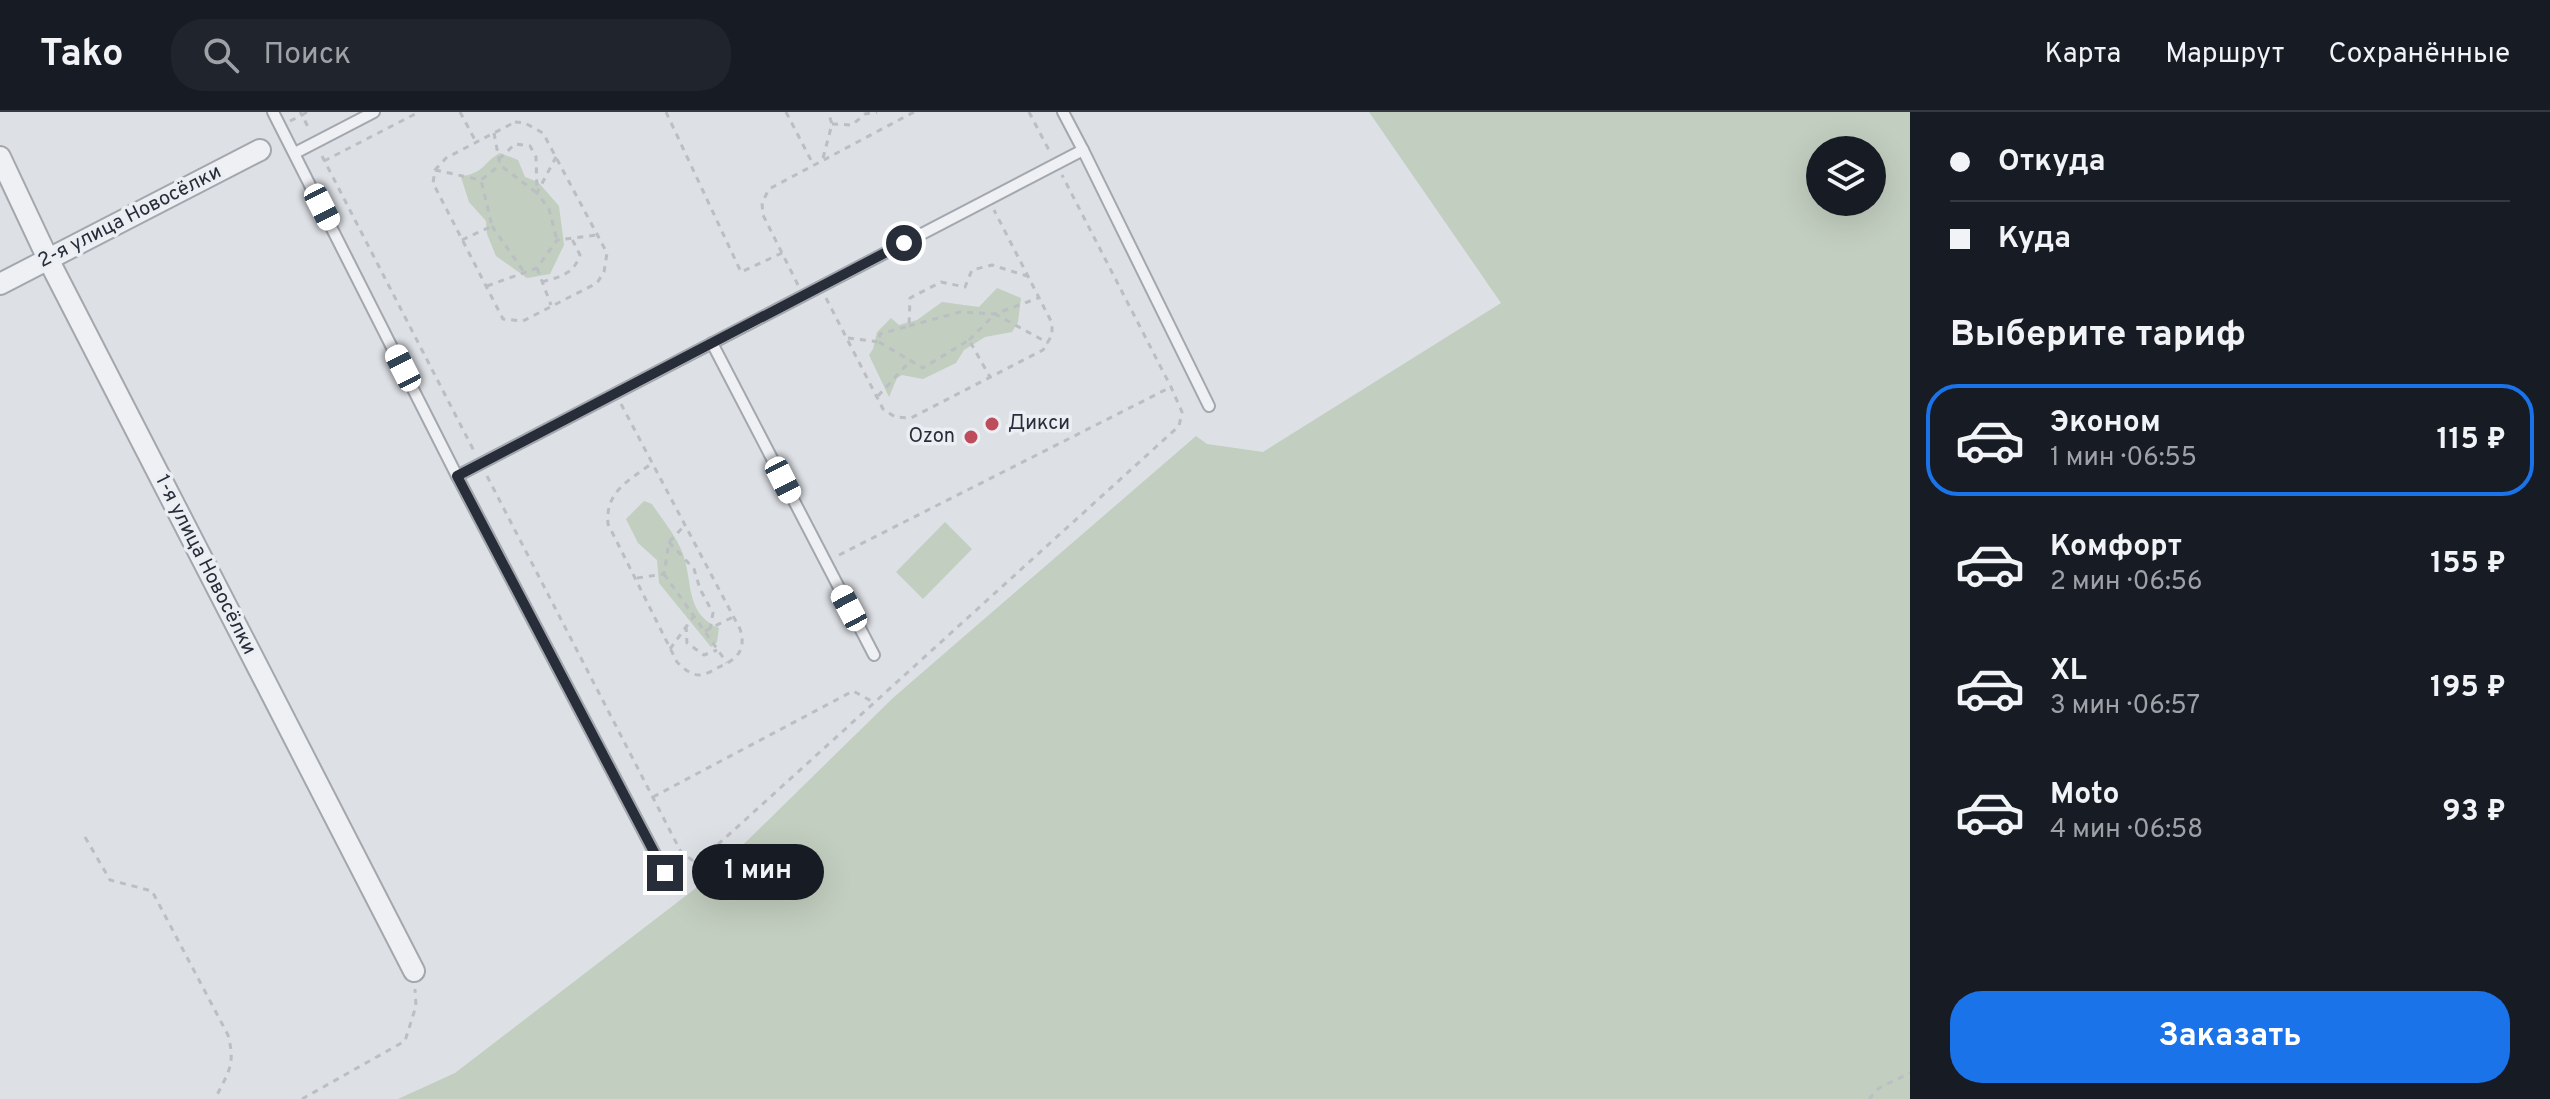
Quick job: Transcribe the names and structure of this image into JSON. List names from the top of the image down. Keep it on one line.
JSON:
{"streets":{"street":["2-я улица Новосёлки","1-я улица Новосёлки"]},"crossings":[["2-я улица Новосёлки","1-я улица Новосёлки"]],"places":["Дикси","Ozon"],"page":{"header":"Tako","search":"Поиск","nav":["Карта","Маршрут","Сохранённые"],"banner":["Откуда","Куда"],"heading":"Выберите тариф","list":[{"name":"Эконом","note":"1 мин · 06:55","value":"115 ₽"},{"name":"Комфорт","note":"2 мин · 06:56","value":"155 ₽"},{"name":"XL","note":"3 мин · 06:57","value":"195 ₽"},{"name":"Moto","note":"4 мин · 06:58","value":"93 ₽"}],"bubble":"1 мин","buttons":"Заказать"}}
